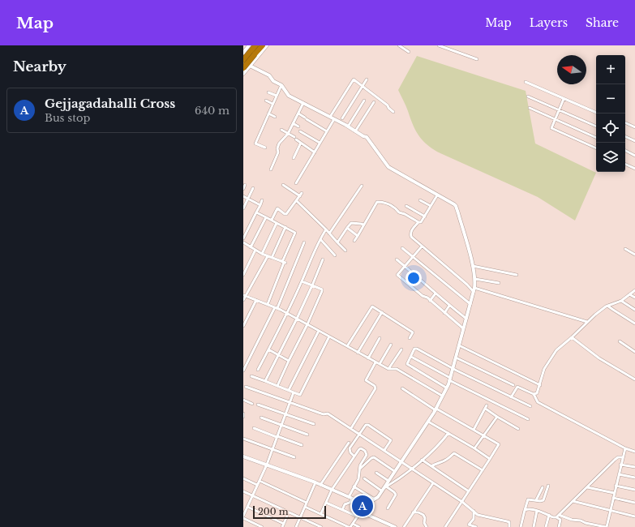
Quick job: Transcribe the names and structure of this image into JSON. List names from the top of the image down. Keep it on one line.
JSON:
{"scale_bar":"200 m","north":"left","page":{"header":"Map","nav":["Map","Layers","Share"],"heading":"Nearby","map_buttons":["+","−"],"list":[{"mark":"A","name":"Gejjagadahalli Cross","note":"Bus stop","value":"640 m"}],"pins":"A","scale":"200 m"}}
